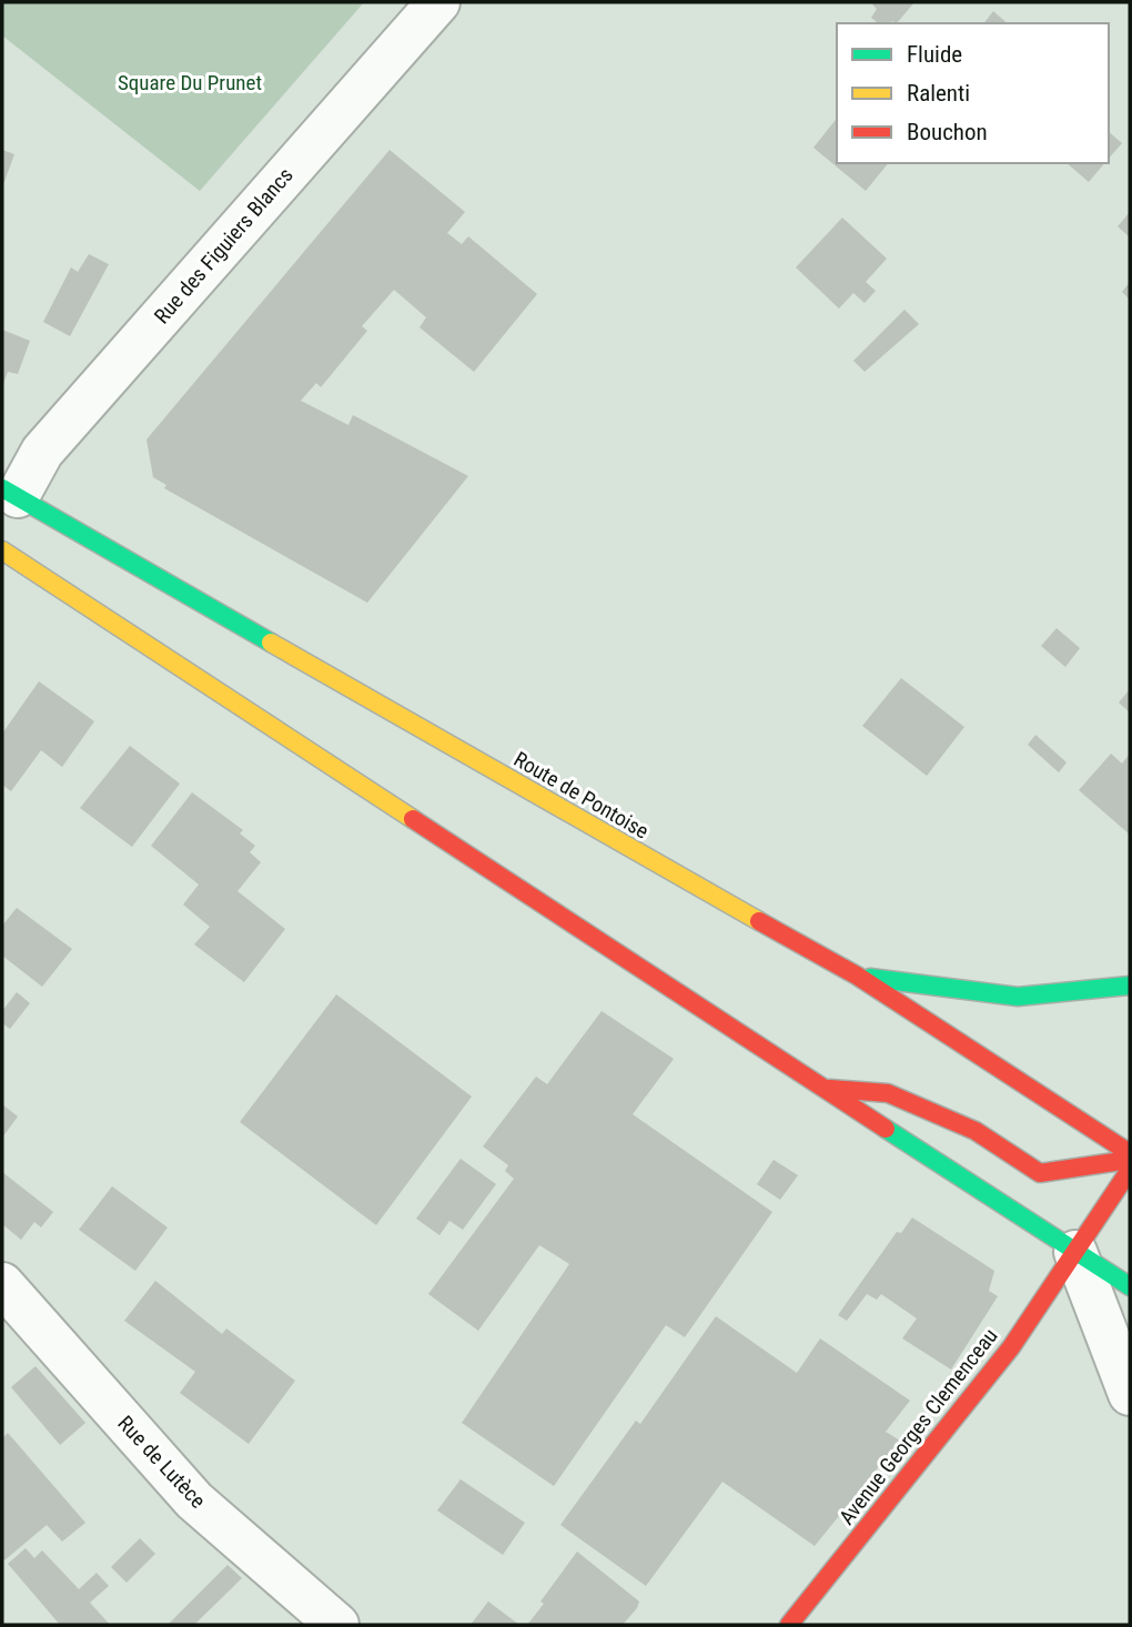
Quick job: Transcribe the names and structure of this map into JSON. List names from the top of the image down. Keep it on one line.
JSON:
{"streets":{"main road":["Route de Pontoise","Avenue Georges Clemenceau"],"street":["Rue des Figuiers Blancs","Rue de Lutèce"]},"crossings":[["Rue des Figuiers Blancs","Route de Pontoise"]],"parks":["Square Du Prunet"],"legend":["Fluide","Ralenti","Bouchon"]}
